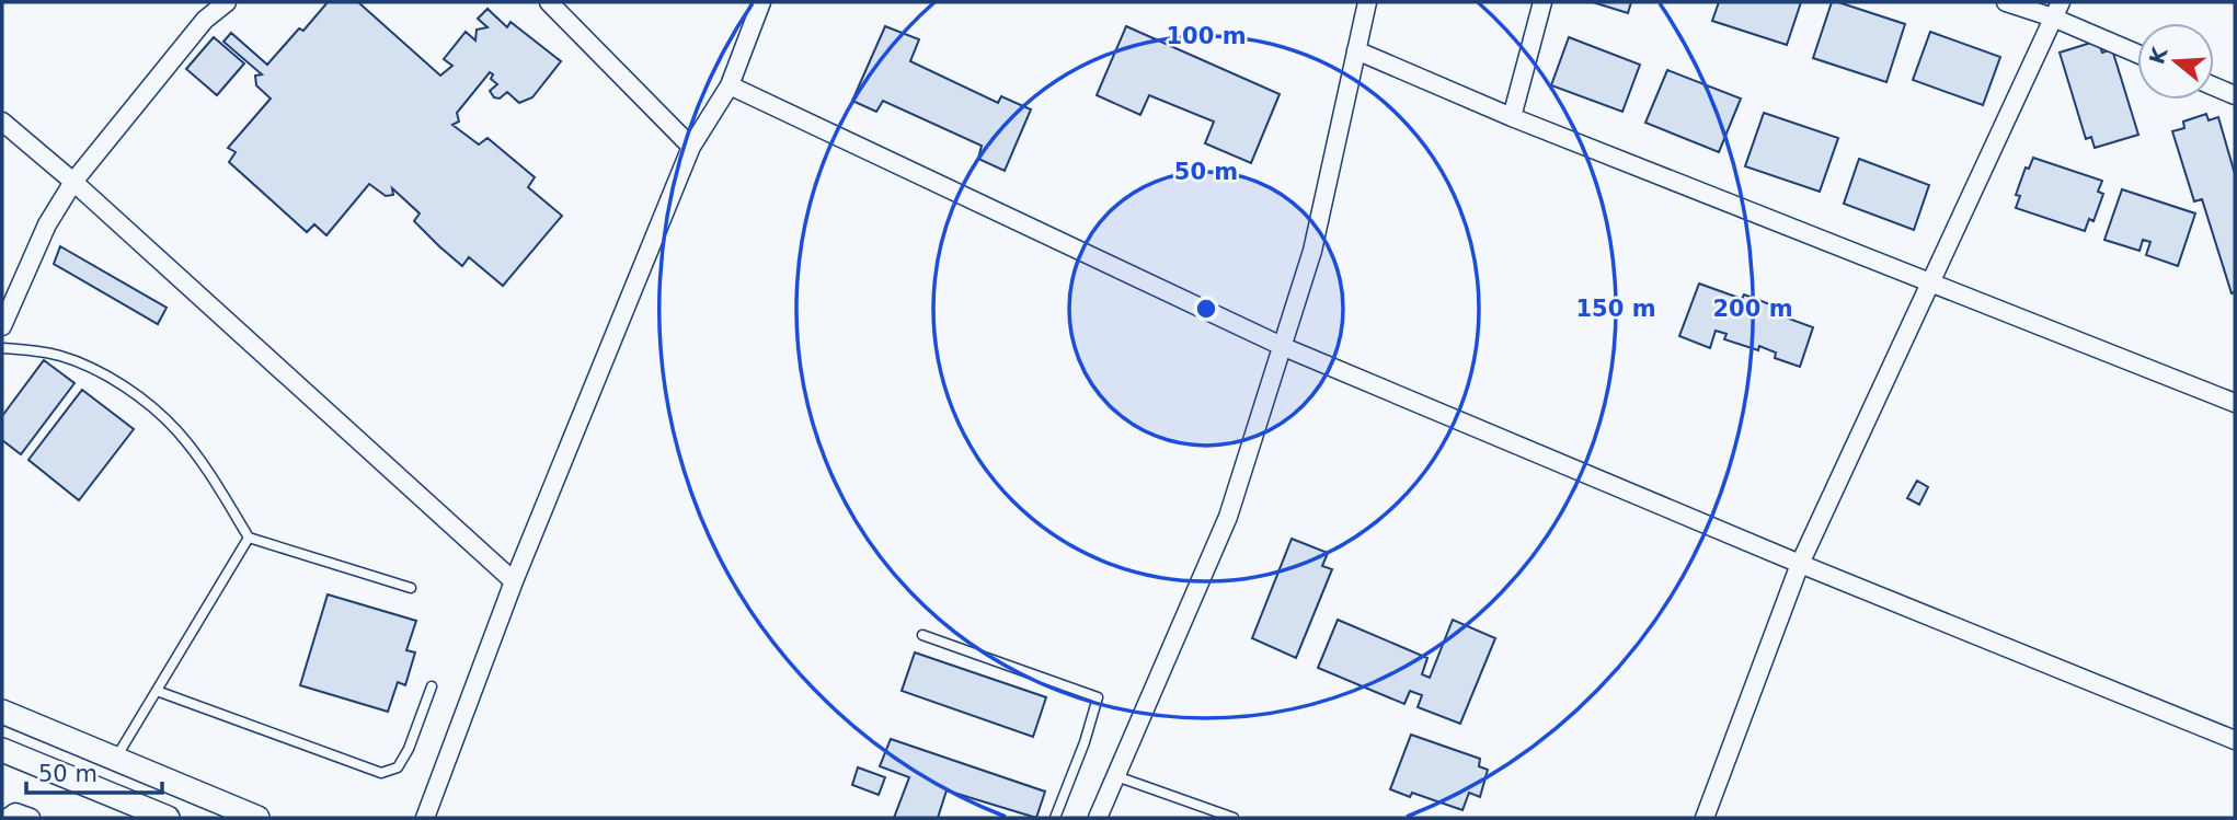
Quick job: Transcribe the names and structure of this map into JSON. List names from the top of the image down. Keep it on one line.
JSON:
{"scale_bar":"50 m","north":"left","rings":["100 m","50 m","150 m","200 m"]}
